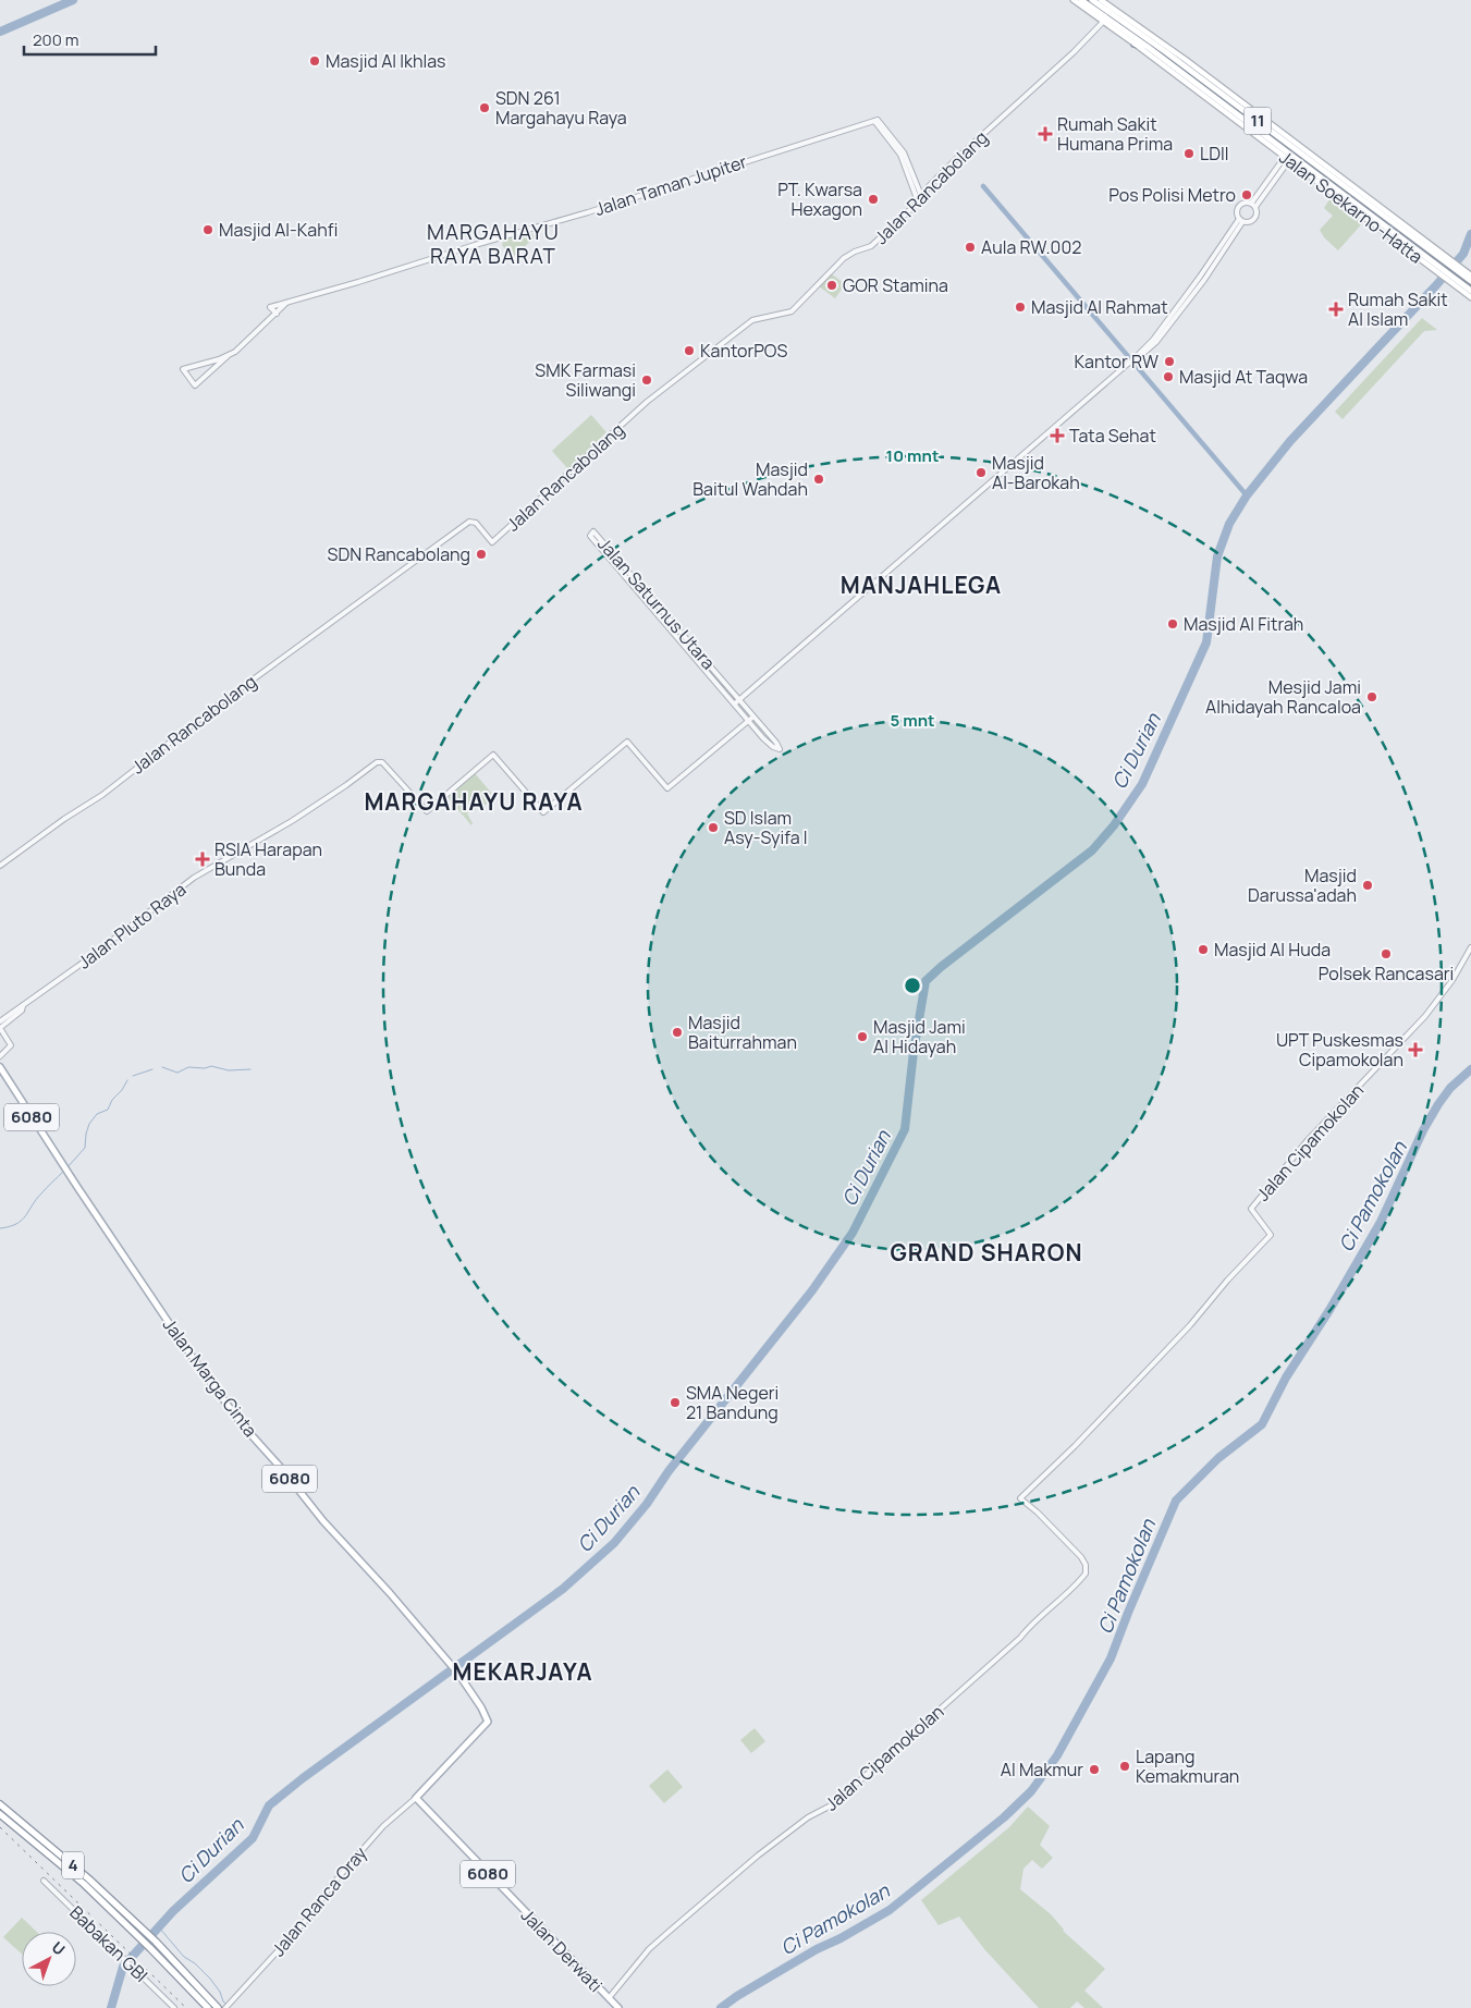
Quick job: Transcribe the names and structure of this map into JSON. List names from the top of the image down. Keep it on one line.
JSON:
{"streets":{"highway":["4"],"main road":["11","Jalan Soekarno-Hatta","6080","Jalan Marga Cinta","Jalan Derwati"],"street":["Jalan Taman Jupiter","Jalan Rancabolang","Jalan Saturnus Utara","Jalan Pluto Raya","Jalan Cipamokolan","Jalan Ranca Oray","Babakan GBI"]},"crossings":[["Jalan Taman Jupiter","Jalan Rancabolang"],["Jalan Rancabolang","Jalan Soekarno-Hatta"],["Jalan Cipamokolan","Jalan Derwati"],["Jalan Marga Cinta","Jalan Ranca Oray"],["Jalan Marga Cinta","Jalan Derwati"],["Jalan Ranca Oray","Jalan Derwati"]],"districts":["MARGAHAYU RAYA BARAT","MANJAHLEGA","MARGAHAYU RAYA","GRAND SHARON","MEKARJAYA"],"water":["Ci Durian","Ci Pamokolan"],"places":{"other":["Masjid Al Ikhlas","SDN 261 Margahayu Raya","LDII","Pos Polisi Metro","PT. Kwarsa Hexagon","Masjid Al-Kahfi","Aula RW.002","GOR Stamina","Masjid Al Rahmat","KantorPOS","Kantor RW","Masjid At Taqwa","SMK Farmasi Siliwangi","Masjid Al-Barokah","Masjid Baitul Wahdah","SDN Rancabolang","Masjid Al Fitrah","Mesjid Jami Alhidayah Rancaloa","SD Islam Asy-Syifa I","Masjid Darussa'adah","Masjid Al Huda","Polsek Rancasari","Masjid Baiturrahman","Masjid Jami Al Hidayah","SMA Negeri 21 Bandung","Lapang Kemakmuran","Al Makmur"],"health":["Rumah Sakit Humana Prima","Rumah Sakit Al Islam","Tata Sehat","RSIA Harapan Bunda","UPT Puskesmas Cipamokolan"]},"scale_bar":"200 m","north":"top right","rings":["10 mnt","5 mnt"]}
